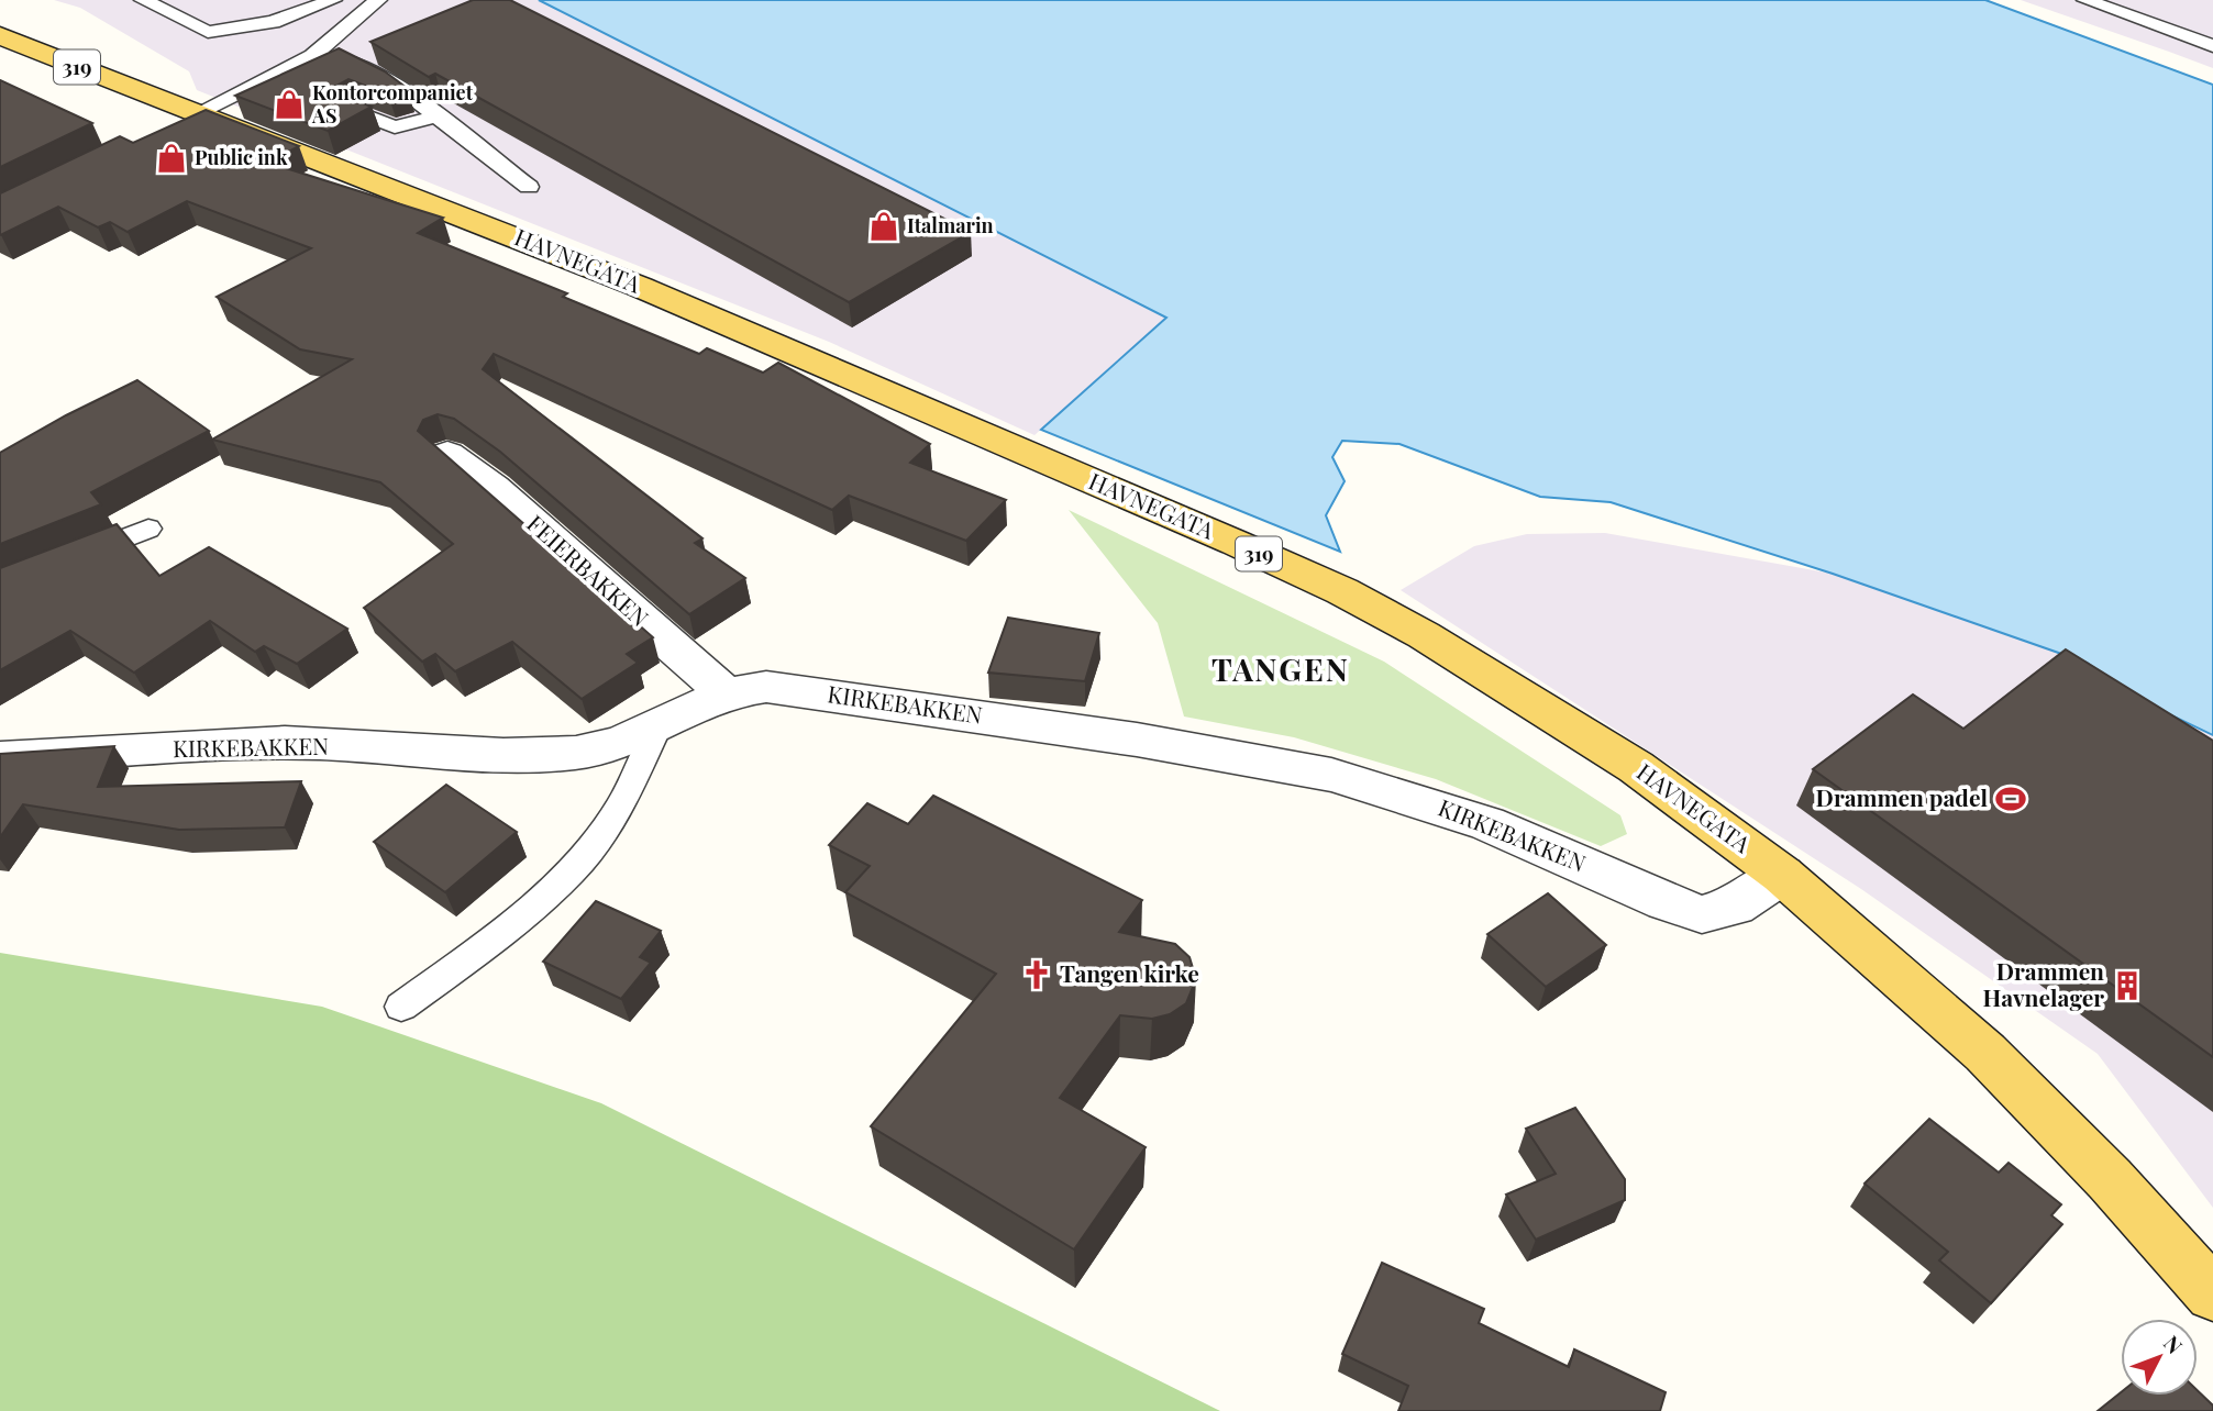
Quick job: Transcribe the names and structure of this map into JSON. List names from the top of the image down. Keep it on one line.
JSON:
{"streets":{"main road":["319","HAVNEGATA"],"street":["FEIERBAKKEN","KIRKEBAKKEN"]},"crossings":[["HAVNEGATA","KIRKEBAKKEN"],["FEIERBAKKEN","KIRKEBAKKEN"]],"districts":["TANGEN"],"places":{"shop":["Kontorcompaniet AS","Public ink","Italmarin"],"sports":["Drammen padel"],"church":["Tangen kirke"],"building":["Drammen Havnelager"]},"north":"top right"}
